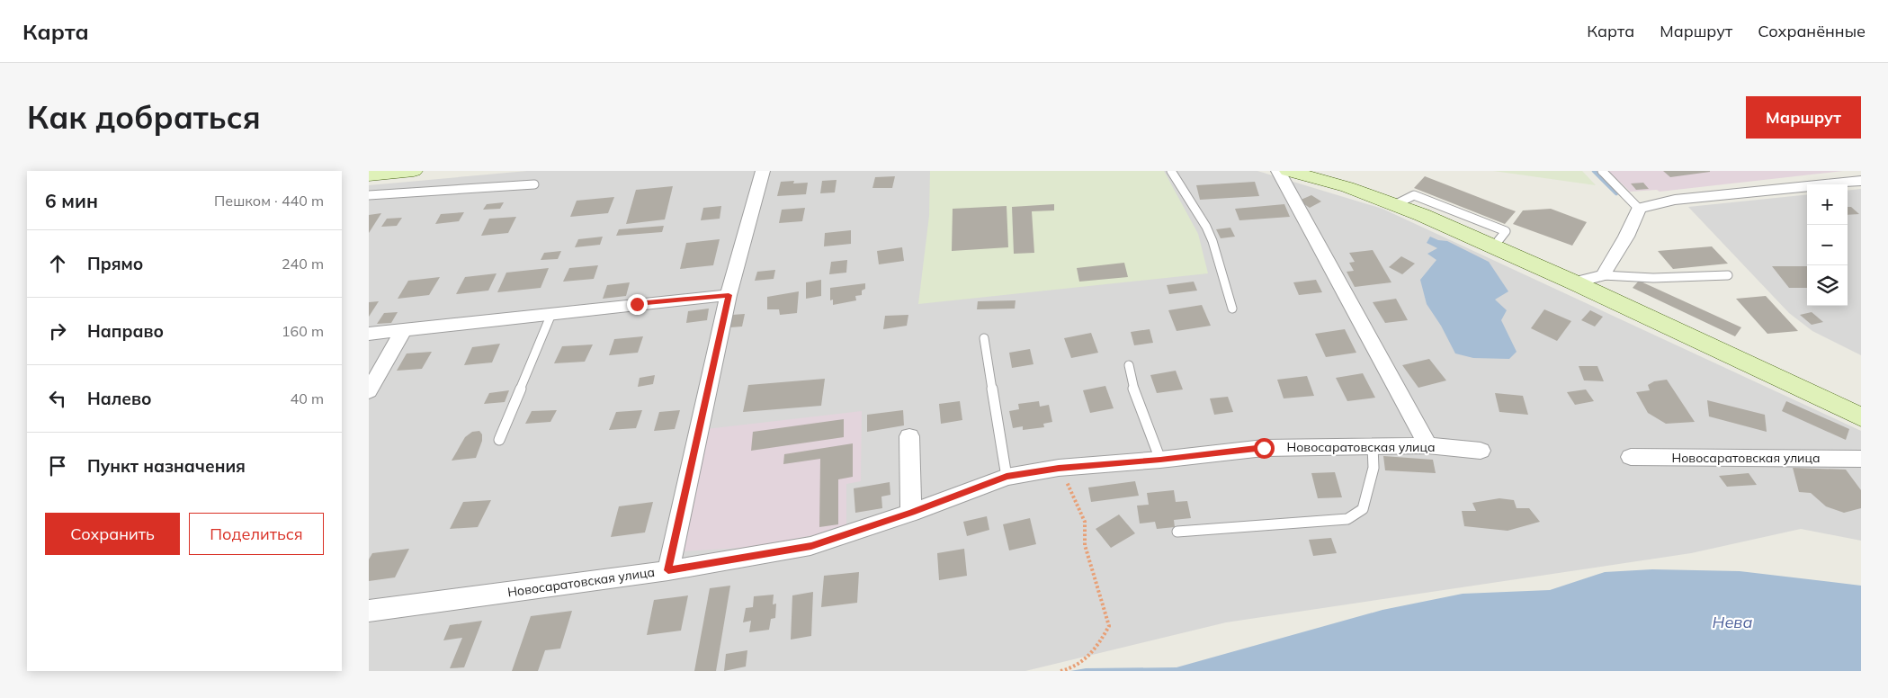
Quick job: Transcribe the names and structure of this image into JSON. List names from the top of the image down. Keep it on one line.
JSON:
{"streets":{"street":["Новосаратовская улица"]},"water":["Нева"],"page":{"header":"Карта","nav":["Карта","Маршрут","Сохранённые"],"buttons":["Маршрут",["Сохранить","Поделиться"]],"title":"Как добраться","heading":["6 мин","Пешком · 440 m"],"map_buttons":["+","−"],"list":[["Прямо","240 m"],["Направо","160 m"],["Налево","40 m"],"Пункт назначения"]}}
